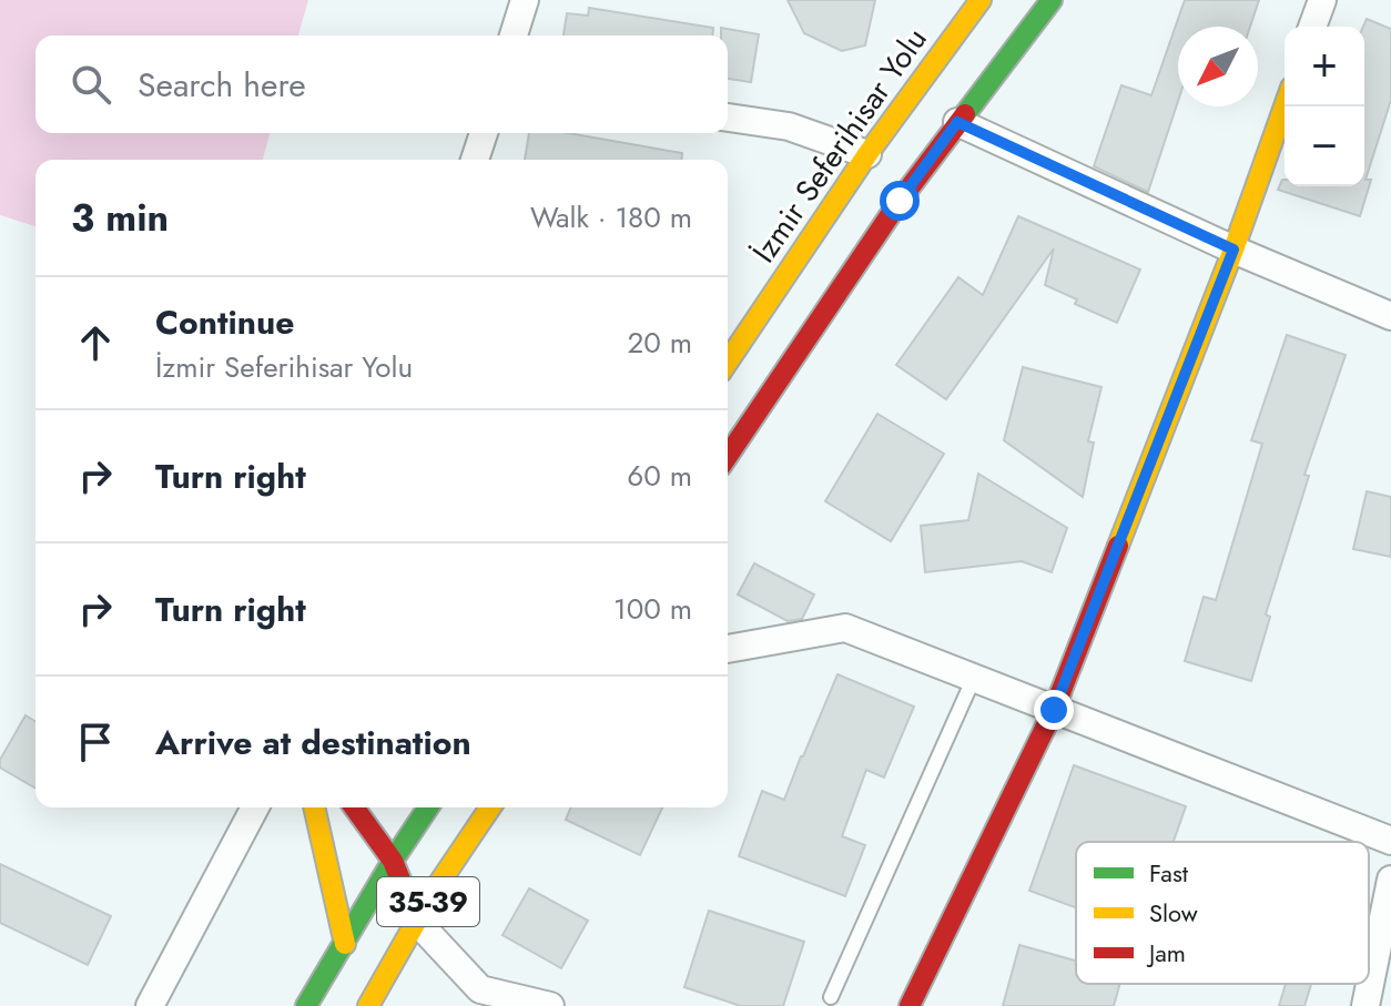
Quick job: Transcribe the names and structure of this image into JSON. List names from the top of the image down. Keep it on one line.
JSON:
{"streets":{"main road":["İzmir Seferihisar Yolu","35-39"]},"legend":["Fast","Slow","Jam"],"north":"bottom left","page":{"map_buttons":["+","−"],"search":"Search here","heading":["3 min","Walk · 180 m"],"list":[["Continue","İzmir Seferihisar Yolu","20 m"],["Turn right","60 m"],["Turn right","100 m"],"Arrive at destination"]}}
